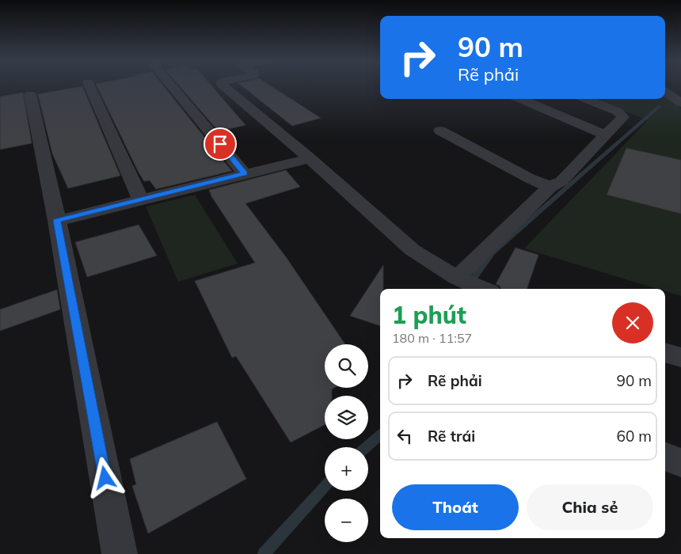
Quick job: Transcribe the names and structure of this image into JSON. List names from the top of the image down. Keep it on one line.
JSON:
{"page":{"turn":["90 m","Rẽ phải"],"heading":["1 phút","180 m · 11:57"],"map_buttons":["+","−"],"list":[{"name":"Rẽ phải","value":"90 m"},{"name":"Rẽ trái","value":"60 m"}],"buttons":["Thoát","Chia sẻ"]}}
